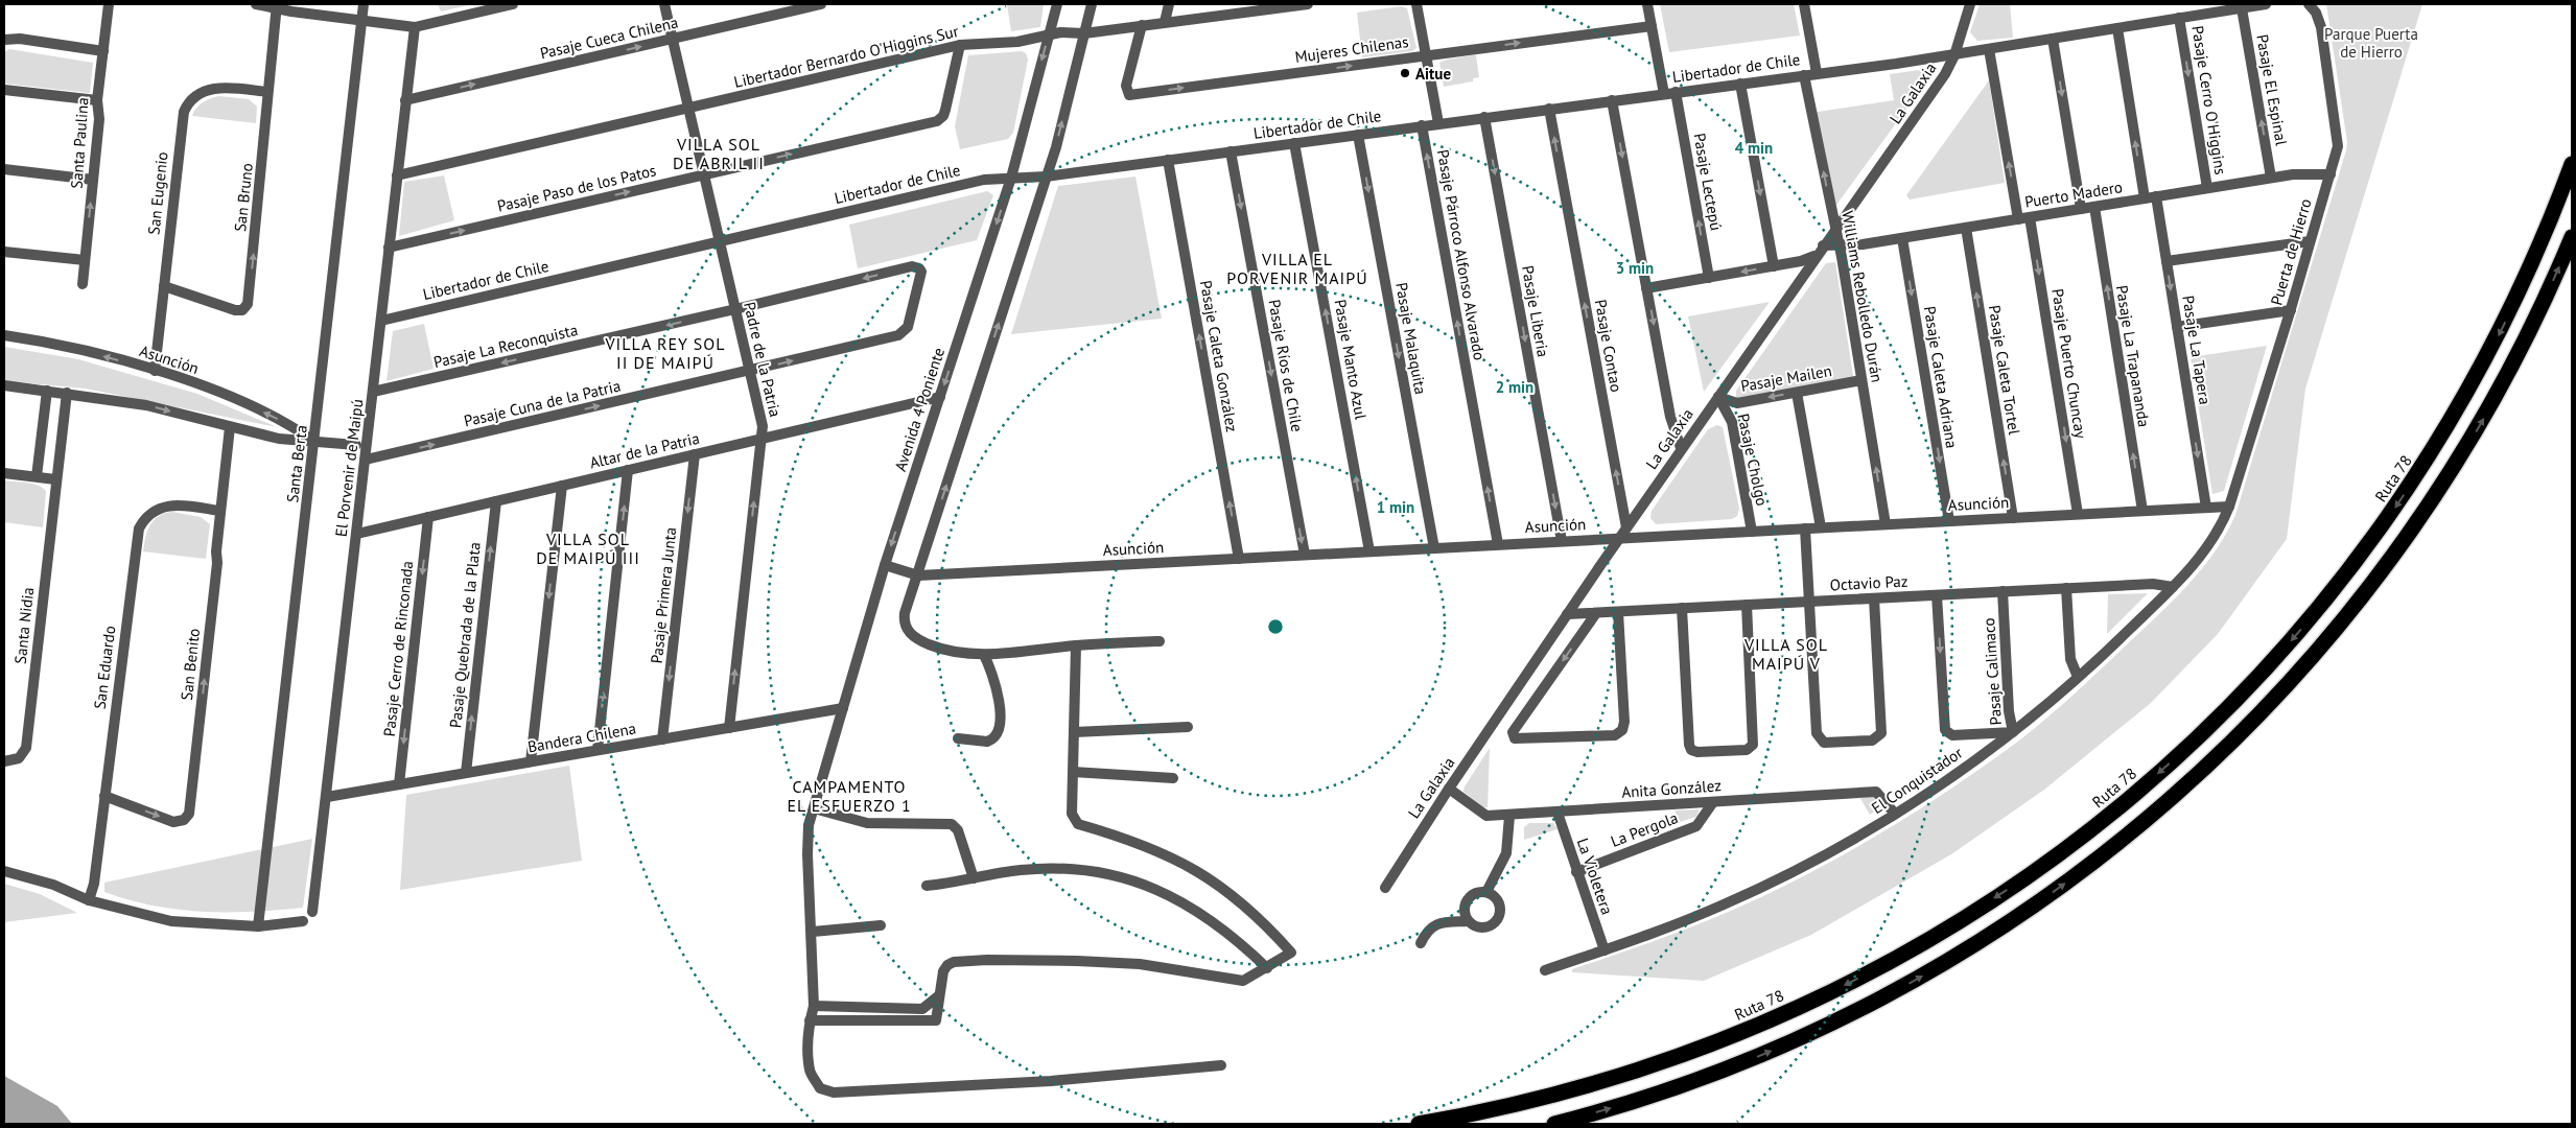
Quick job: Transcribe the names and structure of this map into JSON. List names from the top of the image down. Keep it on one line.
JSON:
{"streets":{"highway":["Ruta 78"],"street":["Pasaje Cueca Chilena","Mujeres Chilenas","Libertador Bernardo O'Higgins Sur","Libertador de Chile","Pasaje El Espinal","La Galaxia","Pasaje Cerro O'Higgins","Santa Paulina","Pasaje Lectepú","Pasaje Paso de los Patos","San Eugenio","Puerto Madero","San Bruno","Puerta de Hierro","Pasaje Párroco Alfonso Alvarado","Williams Rebolledo Durán","Pasaje Liberia","Pasaje Malaquita","Pasaje La Reconquista","Pasaje Contao","Pasaje La Tapera","Pasaje Caleta González","Pasaje La Trapananda","Asunción","Padre de la Patria","Pasaje Manto Azul","Pasaje Puerto Chuncay","Pasaje Ríos de Chile","Pasaje Caleta Tortel","Pasaje Caleta Adriana","Pasaje Mailen","Pasaje Cuna de la Patria","Avenida 4 Poniente","Altar de la Patria","Pasaje Cholgo","Santa Berta","El Porvenir de Maipú","Octavio Paz","Pasaje Primera Junta","Santa Nidia","Pasaje Quebrada de la Plata","Pasaje Cerro de Rinconada","San Benito","San Eduardo","Pasaje Calimaco","Bandera Chilena","El Conquistador","Anita González","La Pergola","La Violetera"]},"crossings":[["Pasaje Cueca Chilena","Padre de la Patria"],["Pasaje Cueca Chilena","El Porvenir de Maipú"],["Mujeres Chilenas","Libertador Bernardo O'Higgins Sur"],["Libertador Bernardo O'Higgins Sur","Pasaje Paso de los Patos"],["Libertador Bernardo O'Higgins Sur","Padre de la Patria"],["Libertador Bernardo O'Higgins Sur","Avenida 4 Poniente"],["Libertador Bernardo O'Higgins Sur","El Porvenir de Maipú"],["Libertador de Chile","Pasaje El Espinal"],["Libertador de Chile","La Galaxia"],["Libertador de Chile","Pasaje Cerro O'Higgins"],["Libertador de Chile","Pasaje Lectepú"],["Libertador de Chile","Pasaje Párroco Alfonso Alvarado"],["Libertador de Chile","Williams Rebolledo Durán"],["Libertador de Chile","Pasaje Liberia"],["Libertador de Chile","Pasaje Malaquita"],["Libertador de Chile","Pasaje Contao"],["Libertador de Chile","Pasaje La Tapera"],["Libertador de Chile","Pasaje Caleta González"],["Libertador de Chile","Padre de la Patria"],["Libertador de Chile","Pasaje Manto Azul"],["Libertador de Chile","Pasaje Puerto Chuncay"],["Libertador de Chile","Pasaje Ríos de Chile"],["Libertador de Chile","Avenida 4 Poniente"],["Libertador de Chile","El Porvenir de Maipú"],["Pasaje El Espinal","Puerto Madero"],["La Galaxia","Puerto Madero"],["La Galaxia","Williams Rebolledo Durán"],["La Galaxia","Pasaje Contao"],["La Galaxia","Asunción"],["La Galaxia","Pasaje Mailen"],["La Galaxia","Pasaje Cholgo"],["La Galaxia","Octavio Paz"],["La Galaxia","Anita González"],["Pasaje Cerro O'Higgins","Puerto Madero"],["Pasaje Paso de los Patos","Padre de la Patria"],["Pasaje Paso de los Patos","El Porvenir de Maipú"],["San Eugenio","San Bruno"],["San Eugenio","Asunción"],["Puerto Madero","Puerta de Hierro"],["Puerto Madero","Williams Rebolledo Durán"],["Puerto Madero","Pasaje La Tapera"],["Puerto Madero","Pasaje La Trapananda"],["Puerto Madero","Pasaje Puerto Chuncay"],["Puerto Madero","Pasaje Caleta Tortel"],["Puerto Madero","Pasaje Caleta Adriana"],["Puerta de Hierro","Asunción"],["Puerta de Hierro","El Conquistador"],["Pasaje Párroco Alfonso Alvarado","Asunción"],["Williams Rebolledo Durán","Asunción"],["Williams Rebolledo Durán","Pasaje Mailen"],["Pasaje Liberia","Asunción"],["Pasaje Malaquita","Asunción"],["Pasaje La Reconquista","Padre de la Patria"],["Pasaje La Reconquista","Pasaje Cuna de la Patria"],["Pasaje La Reconquista","El Porvenir de Maipú"],["Pasaje La Tapera","Asunción"],["Pasaje Caleta González","Asunción"],["Pasaje La Trapananda","Asunción"],["Asunción","Pasaje Manto Azul"],["Asunción","Pasaje Puerto Chuncay"],["Asunción","Pasaje Ríos de Chile"],["Asunción","Pasaje Caleta Tortel"],["Asunción","Pasaje Caleta Adriana"],["Asunción","Avenida 4 Poniente"],["Asunción","Pasaje Cholgo"],["Asunción","Santa Berta"],["Asunción","Santa Nidia"],["Asunción","San Benito"],["Asunción","El Conquistador"],["Padre de la Patria","Pasaje Cuna de la Patria"],["Padre de la Patria","Altar de la Patria"],["Padre de la Patria","Bandera Chilena"],["Pasaje Mailen","Pasaje Cholgo"],["Pasaje Cuna de la Patria","El Porvenir de Maipú"],["Avenida 4 Poniente","Altar de la Patria"],["Avenida 4 Poniente","Bandera Chilena"],["Altar de la Patria","El Porvenir de Maipú"],["Altar de la Patria","Pasaje Primera Junta"],["Altar de la Patria","Pasaje Quebrada de la Plata"],["Altar de la Patria","Pasaje Cerro de Rinconada"],["El Porvenir de Maipú","Bandera Chilena"],["Octavio Paz","Pasaje Calimaco"],["Octavio Paz","El Conquistador"],["Pasaje Primera Junta","Bandera Chilena"],["Pasaje Quebrada de la Plata","Bandera Chilena"],["Pasaje Cerro de Rinconada","Bandera Chilena"],["San Benito","San Eduardo"],["Pasaje Calimaco","El Conquistador"],["El Conquistador","Anita González"],["El Conquistador","La Violetera"],["Anita González","La Pergola"],["Anita González","La Violetera"],["La Pergola","La Violetera"]],"one_way":["Mujeres Chilenas","Pasaje El Espinal","Pasaje Cerro O'Higgins","Pasaje Paso de los Patos","Pasaje Párroco Alfonso Alvarado","Pasaje Liberia","Pasaje Malaquita","Pasaje La Reconquista","Pasaje Caleta González","Pasaje La Trapananda","Padre de la Patria","Pasaje Manto Azul","Pasaje Ríos de Chile","Pasaje Caleta Tortel","Pasaje Caleta Adriana","Pasaje Mailen","Pasaje Cuna de la Patria","Pasaje Cerro de Rinconada"],"districts":["VILLA SOL DE ABRIL II","VILLA EL PORVENIR MAIPÚ","VILLA REY SOL II DE MAIPÚ","VILLA SOL DE MAIPÚ III","VILLA SOL MAIPÚ V","CAMPAMENTO EL ESFUERZO 1"],"parks":["Parque Puerta de Hierro"],"places":["Aitue"],"rings":["4 min","3 min","2 min","1 min"]}
